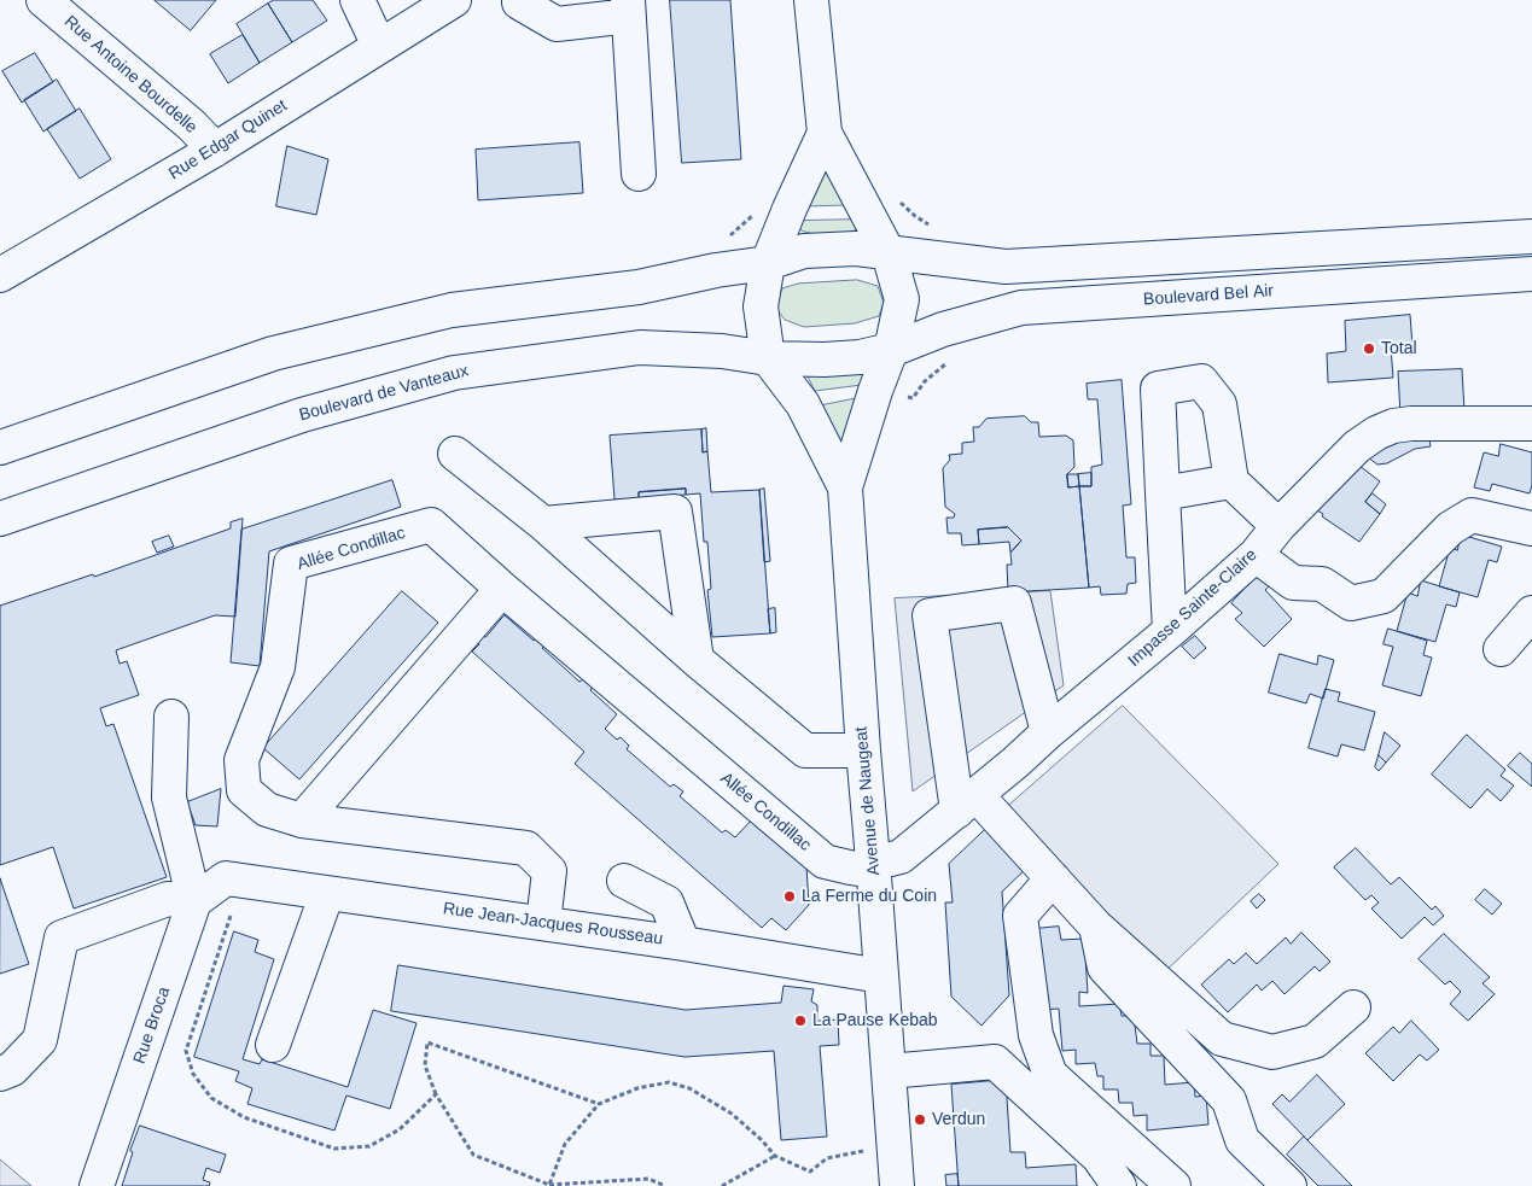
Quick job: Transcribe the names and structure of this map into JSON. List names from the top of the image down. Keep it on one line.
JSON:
{"streets":{"street":["Rue Antoine Bourdelle","Rue Edgar Quinet","Boulevard Bel Air","Boulevard de Vanteaux","Allée Condillac","Impasse Sainte-Claire","Avenue de Naugeat","Rue Jean-Jacques Rousseau","Rue Broca"]},"crossings":[["Rue Antoine Bourdelle","Rue Edgar Quinet"],["Boulevard Bel Air","Boulevard de Vanteaux"],["Boulevard Bel Air","Avenue de Naugeat"],["Boulevard de Vanteaux","Avenue de Naugeat"],["Allée Condillac","Impasse Sainte-Claire"],["Allée Condillac","Avenue de Naugeat"],["Allée Condillac","Rue Jean-Jacques Rousseau"],["Impasse Sainte-Claire","Avenue de Naugeat"],["Avenue de Naugeat","Rue Jean-Jacques Rousseau"]],"places":["Total","La Ferme du Coin","La Pause Kebab","Verdun"]}
